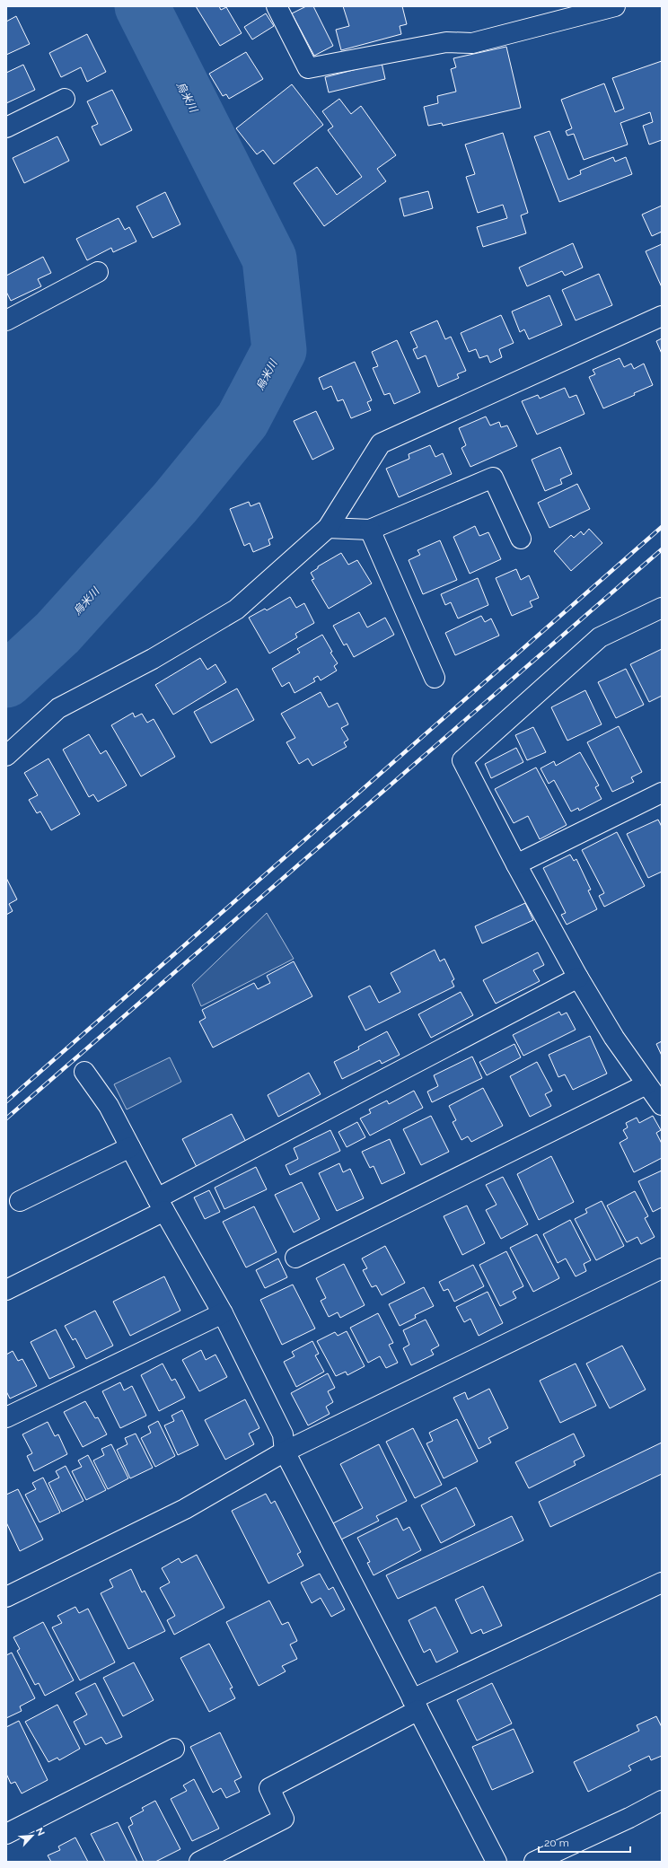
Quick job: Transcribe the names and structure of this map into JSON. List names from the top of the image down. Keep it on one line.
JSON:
{"water":["烏米川"],"scale_bar":"20 m","north":"top right"}
